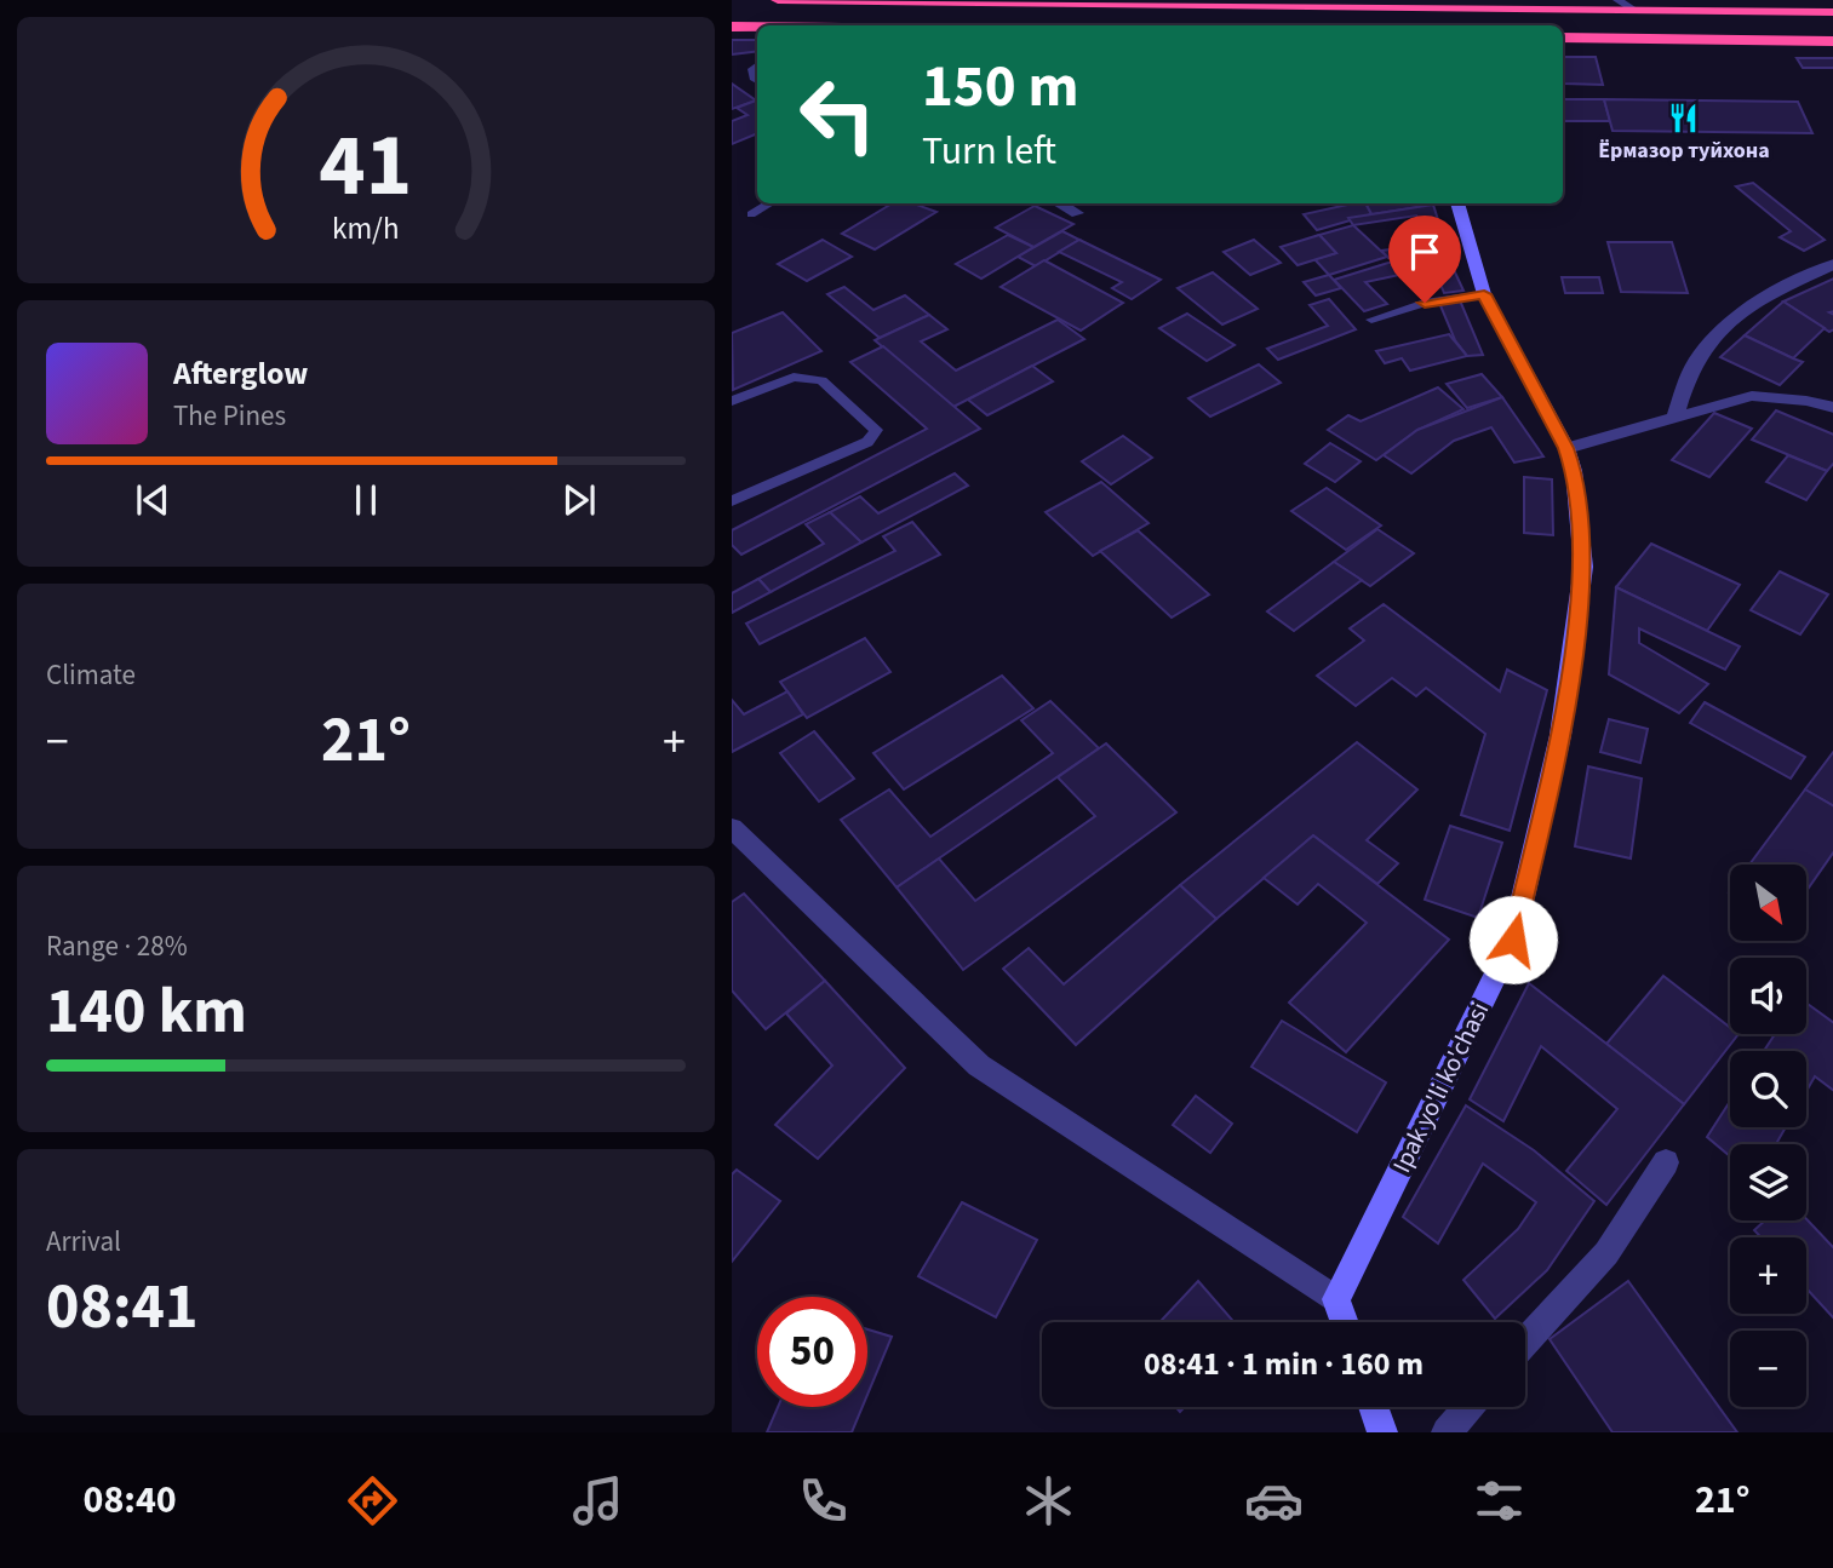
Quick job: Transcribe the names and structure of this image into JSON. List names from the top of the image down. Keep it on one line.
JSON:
{"streets":{"main road":["Ipak yo'li ko'chasi"]},"places":{"restaurant":["Ёрмазор туйхона"]},"north":"bottom right","page":{"turn":["150 m","Turn left"],"song":["Afterglow","The Pines"],"tile":["Climate",["Range · 28%","140 km"],["Arrival","08:41"]],"heat":["−","21°","+"],"map_buttons":["+","−"],"limit":"50","trip":"08:41 · 1 min · 160 m","tabs":["08:40","21°"],"gauge":["41","km/h"]}}
